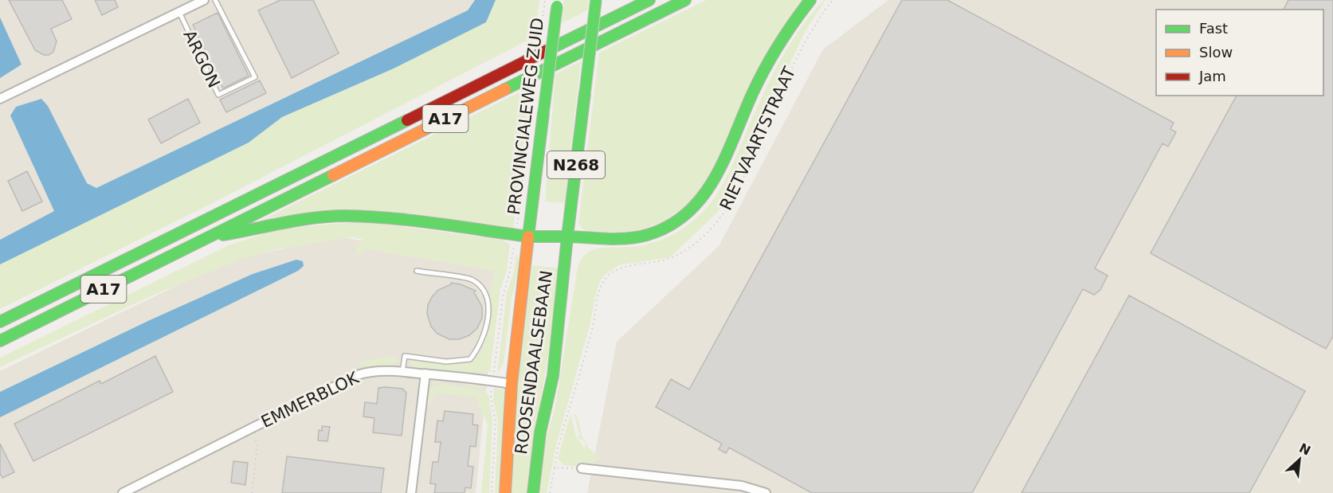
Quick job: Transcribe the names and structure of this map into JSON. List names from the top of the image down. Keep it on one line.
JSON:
{"streets":{"main road":["PROVINCIALEWEG ZUID","A17","N268","ROOSENDAALSEBAAN"],"street":["ARGON","EMMERBLOK"],"path":["RIETVAARTSTRAAT"]},"crossings":[["PROVINCIALEWEG ZUID","A17"],["PROVINCIALEWEG ZUID","ROOSENDAALSEBAAN"],["A17","ROOSENDAALSEBAAN"],["N268","ROOSENDAALSEBAAN"],["ROOSENDAALSEBAAN","EMMERBLOK"]],"legend":["Fast","Slow","Jam"],"north":"top right"}
